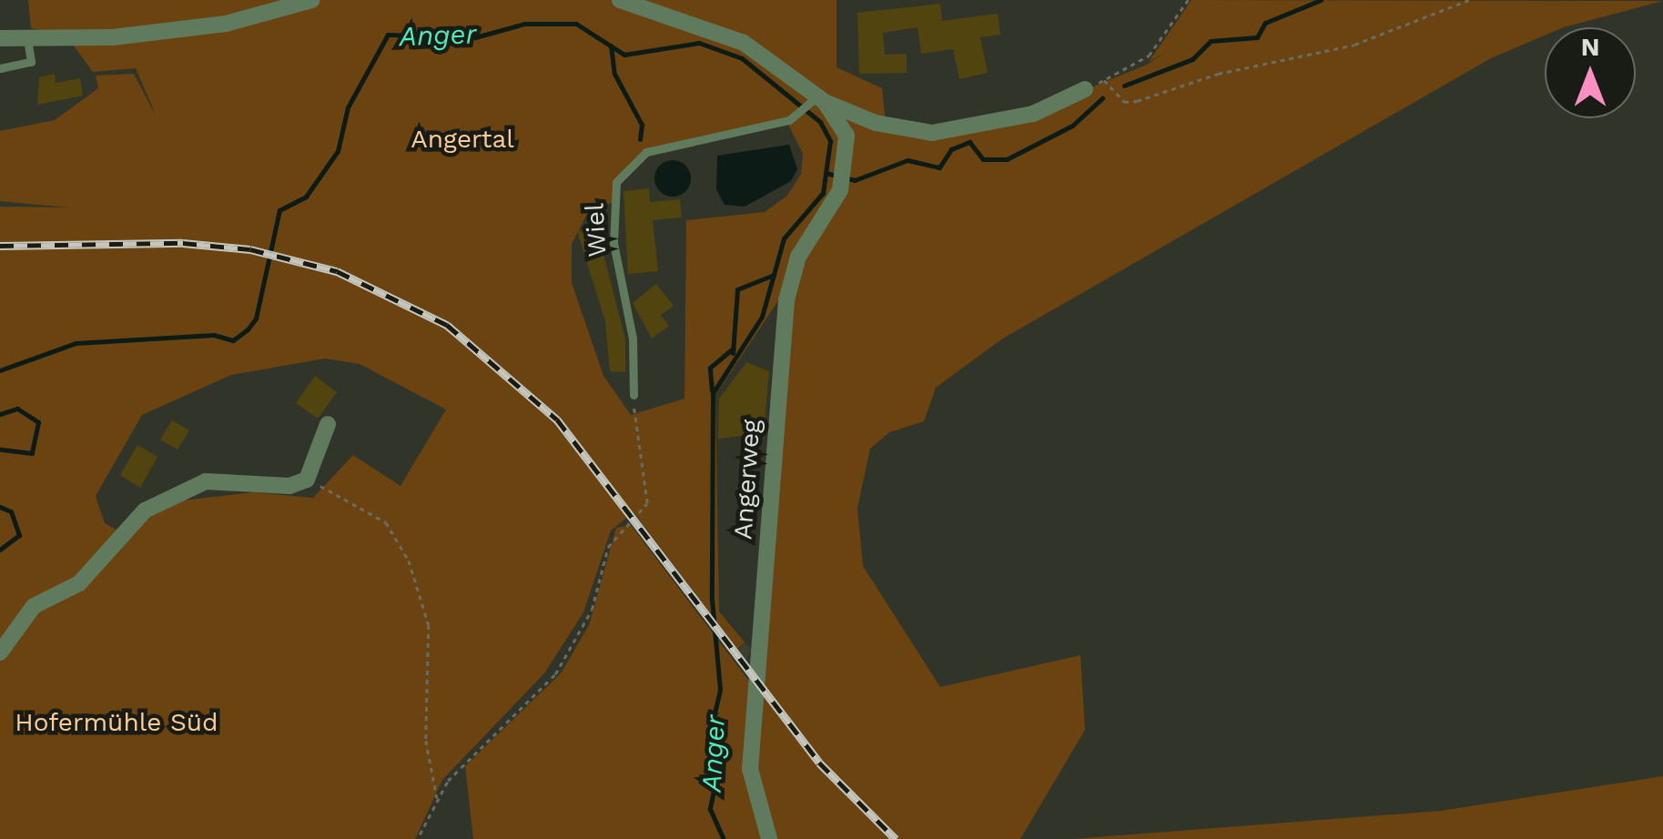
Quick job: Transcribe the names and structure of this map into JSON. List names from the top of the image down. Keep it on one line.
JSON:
{"streets":{"street":["Angerweg"],"lane":["Wiel"]},"water":["Anger"],"parks":["Angertal","Hofermühle Süd"],"north":"top"}
